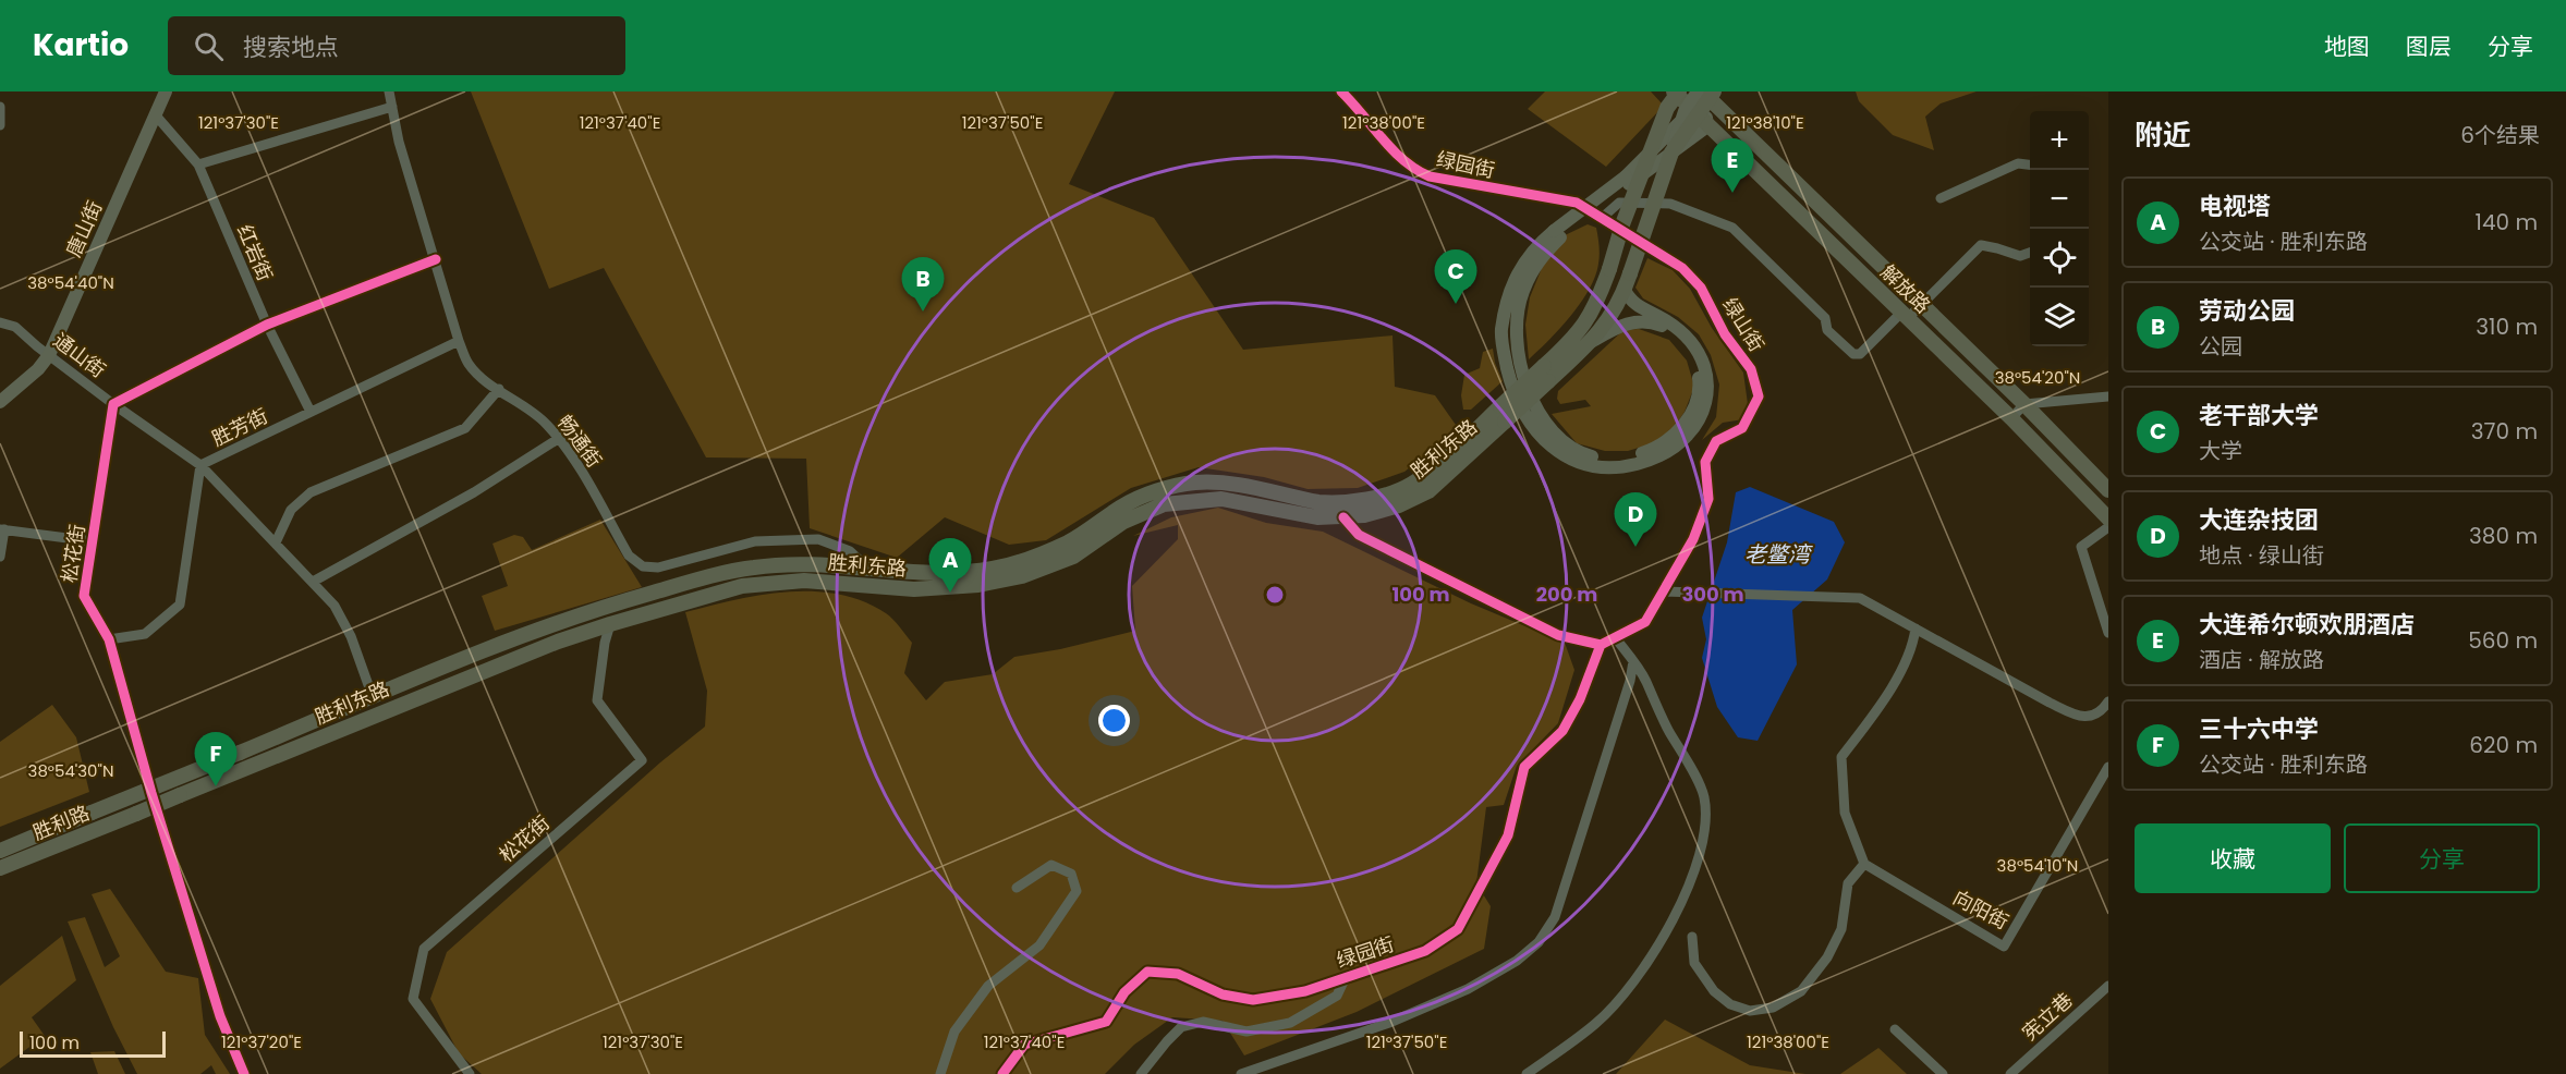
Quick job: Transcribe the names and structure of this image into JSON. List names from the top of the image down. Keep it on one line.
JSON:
{"streets":{"main road":["唐山街","解放路","胜利东路","胜利路"],"street":["绿园街","红岩街","绿山街","通山街","胜芳街","畅通街","松花街","向阳街","宪立巷"]},"crossings":[["绿园街","绿山街"],["唐山街","红岩街"],["唐山街","通山街"],["红岩街","胜芳街"],["解放路","胜利东路"],["通山街","胜芳街"],["通山街","松花街"],["通山街","胜利路"],["胜芳街","畅通街"],["胜芳街","松花街"],["畅通街","胜利路"],["胜利东路","松花街"],["胜利东路","胜利路"]],"water":["老鳖湾"],"scale_bar":"100 m","page":{"header":"Kartio","search":"搜索地点","nav":["地图","图层","分享"],"heading":["附近","6个结果"],"map_buttons":["+","−"],"pins":["E","C","B","D","A","F"],"list":[{"mark":"A","name":"电视塔","note":"公交站 · 胜利东路","value":"140 m"},{"mark":"B","name":"劳动公园","note":"公园","value":"310 m"},{"mark":"C","name":"老干部大学","note":"大学","value":"370 m"},{"mark":"D","name":"大连杂技团","note":"地点 · 绿山街","value":"380 m"},{"mark":"E","name":"大连希尔顿欢朋酒店","note":"酒店 · 解放路","value":"560 m"},{"mark":"F","name":"三十六中学","note":"公交站 · 胜利东路","value":"620 m"}],"buttons":["收藏","分享"],"scale":"100 m"},"coordinates":["121°37'30\"E","121°37'40\"E","121°37'50\"E","121°38'00\"E","121°38'10\"E","38°54'40\"N","38°54'20\"N","38°54'30\"N","38°54'10\"N","121°37'20\"E"],"rings":["100 m","200 m","300 m"]}
